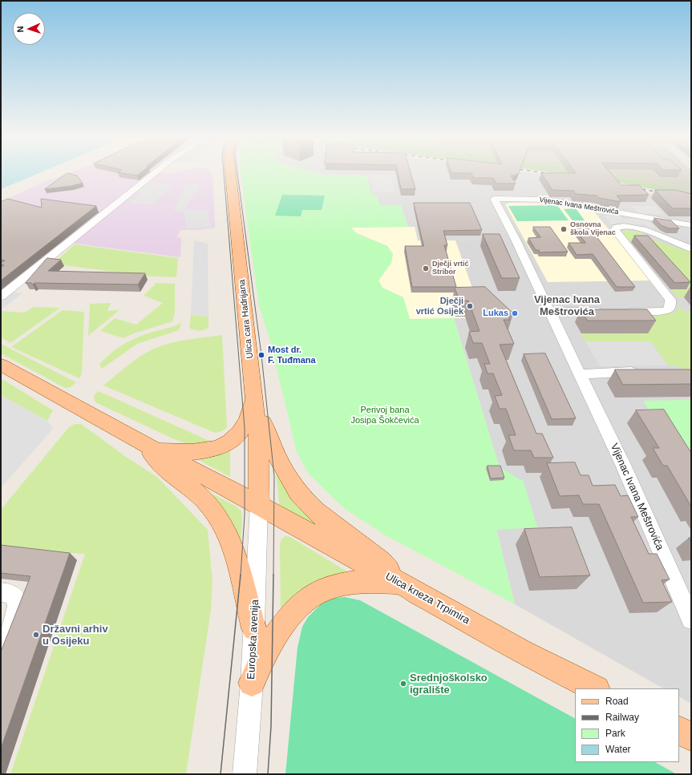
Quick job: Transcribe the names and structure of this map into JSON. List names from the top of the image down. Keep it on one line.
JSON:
{"streets":{"main road":["Ulica cara Hadrijana","Ulica kneza Trpimira"],"street":["Vijenac Ivana Meštrovića","Europska avenija"]},"crossings":[["Ulica cara Hadrijana","Ulica kneza Trpimira"],["Ulica cara Hadrijana","Europska avenija"],["Ulica kneza Trpimira","Europska avenija"]],"districts":["Vijenac Ivana Meštrovića"],"parks":["Perivoj bana Josipa Šokčevića"],"places":["Osnovna škola Vijenac","Dječji vrtić Stribor","Dječji vrtić Osijek","Lukas","Most dr. F. Tuđmana","Državni arhiv u Osijeku","Srednjoškolsko igralište"],"legend":["Road","Railway","Park","Water"],"north":"left"}
